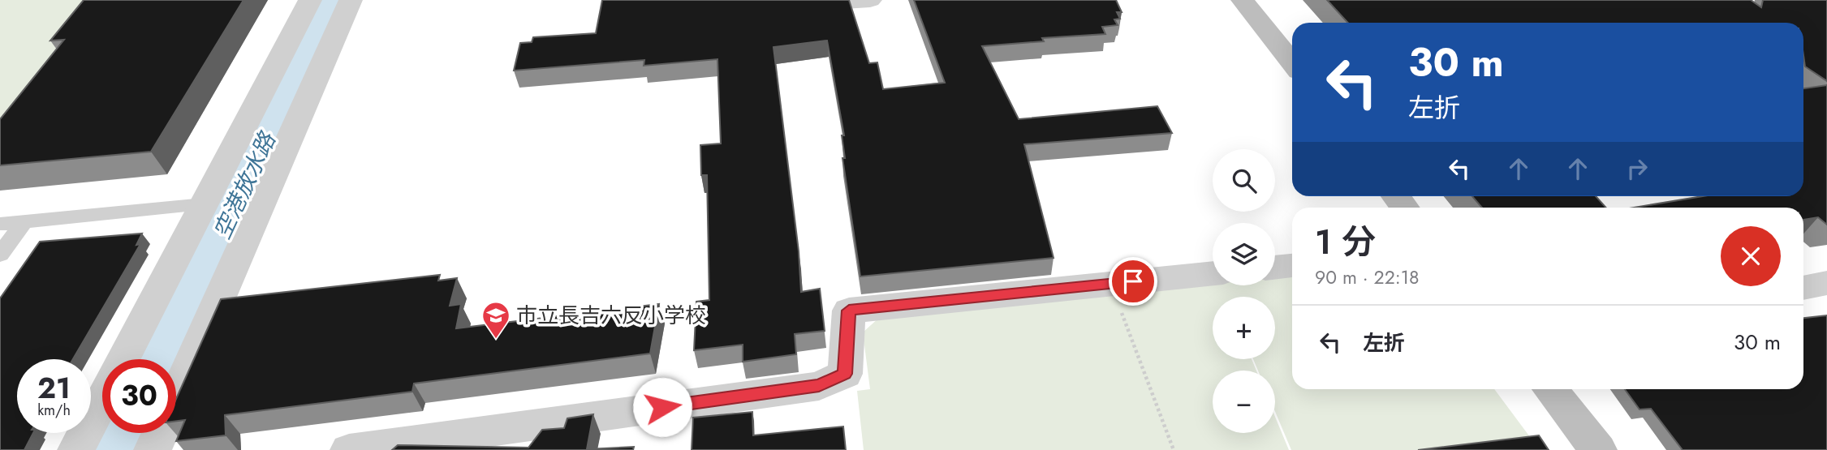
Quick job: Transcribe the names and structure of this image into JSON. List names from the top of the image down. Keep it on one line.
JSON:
{"water":["空港放水路"],"places":{"school or university":["市立長吉六反小学校"]},"page":{"turn":["30 m","左折"],"map_buttons":["+","−"],"heading":["1 分","90 m · 22:18"],"list":[{"name":"左折","value":"30 m"}],"speed":"21 km/h","limit":"30"}}
